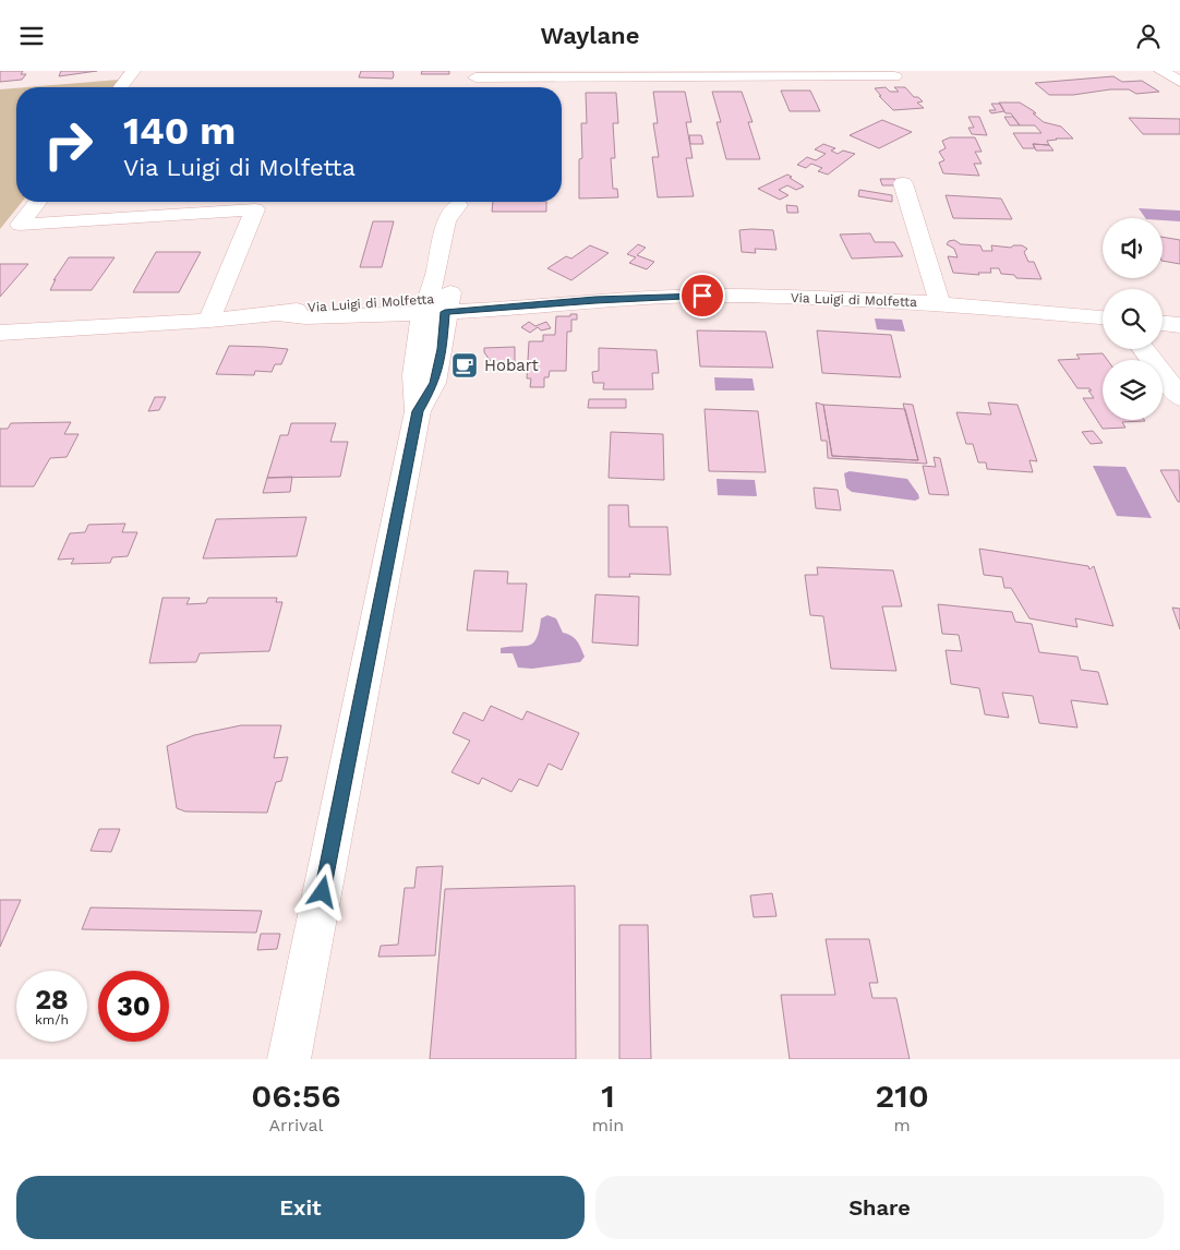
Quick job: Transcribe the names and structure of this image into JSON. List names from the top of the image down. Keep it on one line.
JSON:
{"streets":{"street":["Via Luigi di Molfetta"]},"places":{"cafe":["Hobart"]},"page":{"header":"Waylane","turn":["140 m","Via Luigi di Molfetta"],"speed":"28 km/h","limit":"30","eta":["06:56","Arrival","1","min","210","m"],"buttons":["Exit","Share"]}}
